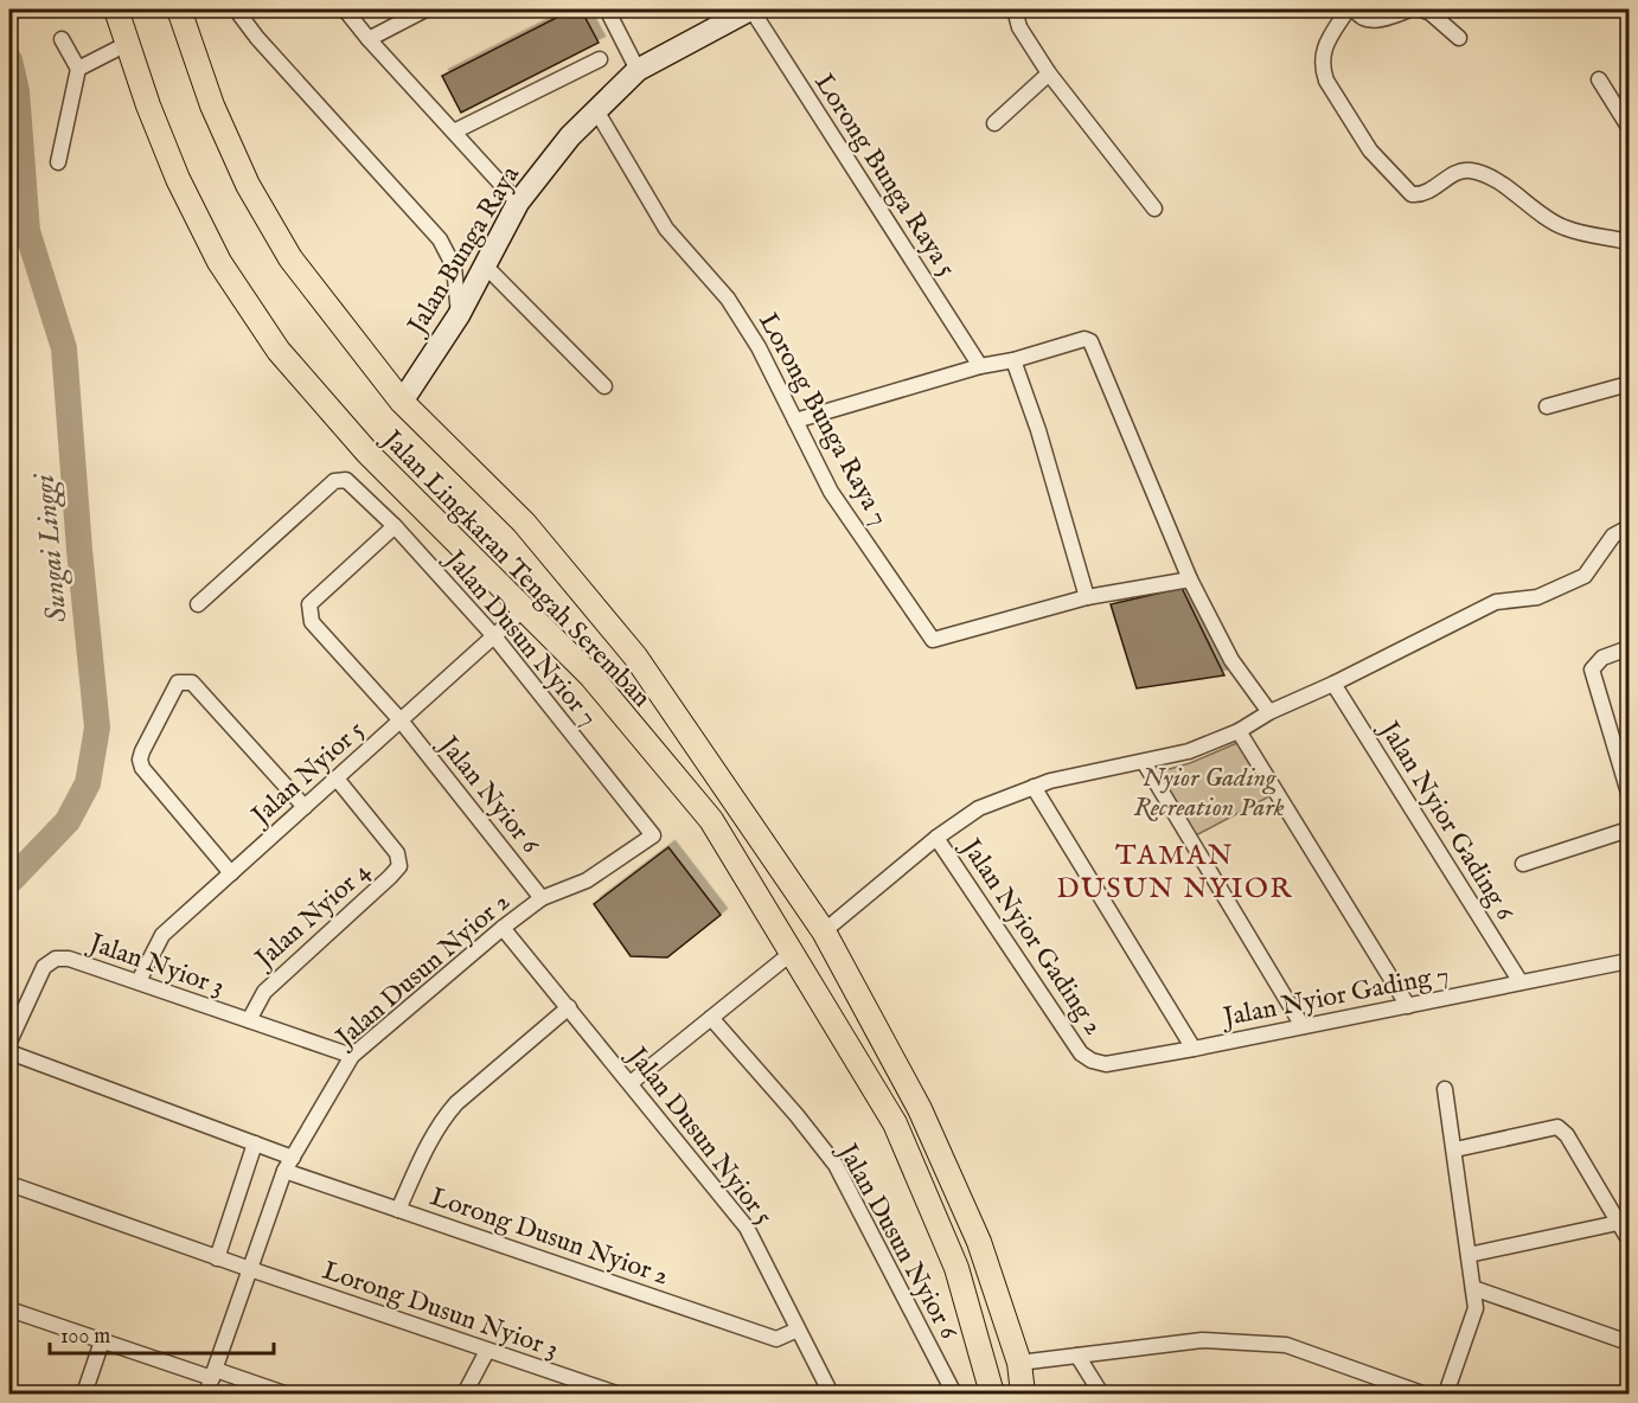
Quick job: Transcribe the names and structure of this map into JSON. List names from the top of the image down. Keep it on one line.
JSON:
{"streets":{"main road":["Jalan Lingkaran Tengah Seremban"],"street":["Lorong Bunga Raya 5","Jalan Bunga Raya","Lorong Bunga Raya 7","Jalan Dusun Nyior 7","Jalan Nyior 5","Jalan Nyior 6","Jalan Nyior Gading 6","Jalan Nyior 4","Jalan Nyior Gading 2","Jalan Nyior 3","Jalan Dusun Nyior 2","Jalan Nyior Gading 7","Jalan Dusun Nyior 5","Lorong Dusun Nyior 2","Jalan Dusun Nyior 6","Lorong Dusun Nyior 3"]},"crossings":[["Lorong Bunga Raya 5","Jalan Bunga Raya"],["Jalan Bunga Raya","Lorong Bunga Raya 7"],["Jalan Bunga Raya","Jalan Lingkaran Tengah Seremban"],["Jalan Lingkaran Tengah Seremban","Jalan Nyior 5"],["Jalan Dusun Nyior 7","Jalan Nyior 5"],["Jalan Dusun Nyior 7","Jalan Nyior 6"],["Jalan Dusun Nyior 7","Jalan Dusun Nyior 2"],["Jalan Nyior 5","Jalan Nyior 6"],["Jalan Nyior 5","Jalan Nyior 4"],["Jalan Nyior 5","Jalan Nyior 3"],["Jalan Nyior 6","Jalan Dusun Nyior 2"],["Jalan Nyior Gading 6","Jalan Nyior Gading 7"],["Jalan Nyior 4","Jalan Nyior 3"],["Jalan Nyior Gading 2","Jalan Nyior Gading 7"],["Jalan Nyior 3","Jalan Dusun Nyior 2"],["Jalan Dusun Nyior 2","Jalan Dusun Nyior 5"],["Jalan Dusun Nyior 2","Lorong Dusun Nyior 2"],["Jalan Dusun Nyior 2","Lorong Dusun Nyior 3"],["Jalan Dusun Nyior 5","Lorong Dusun Nyior 2"]],"districts":["TAMAN DUSUN NYIOR"],"water":["Sungai Linggi"],"parks":["Nyior Gading Recreation Park"],"scale_bar":"100 m"}
